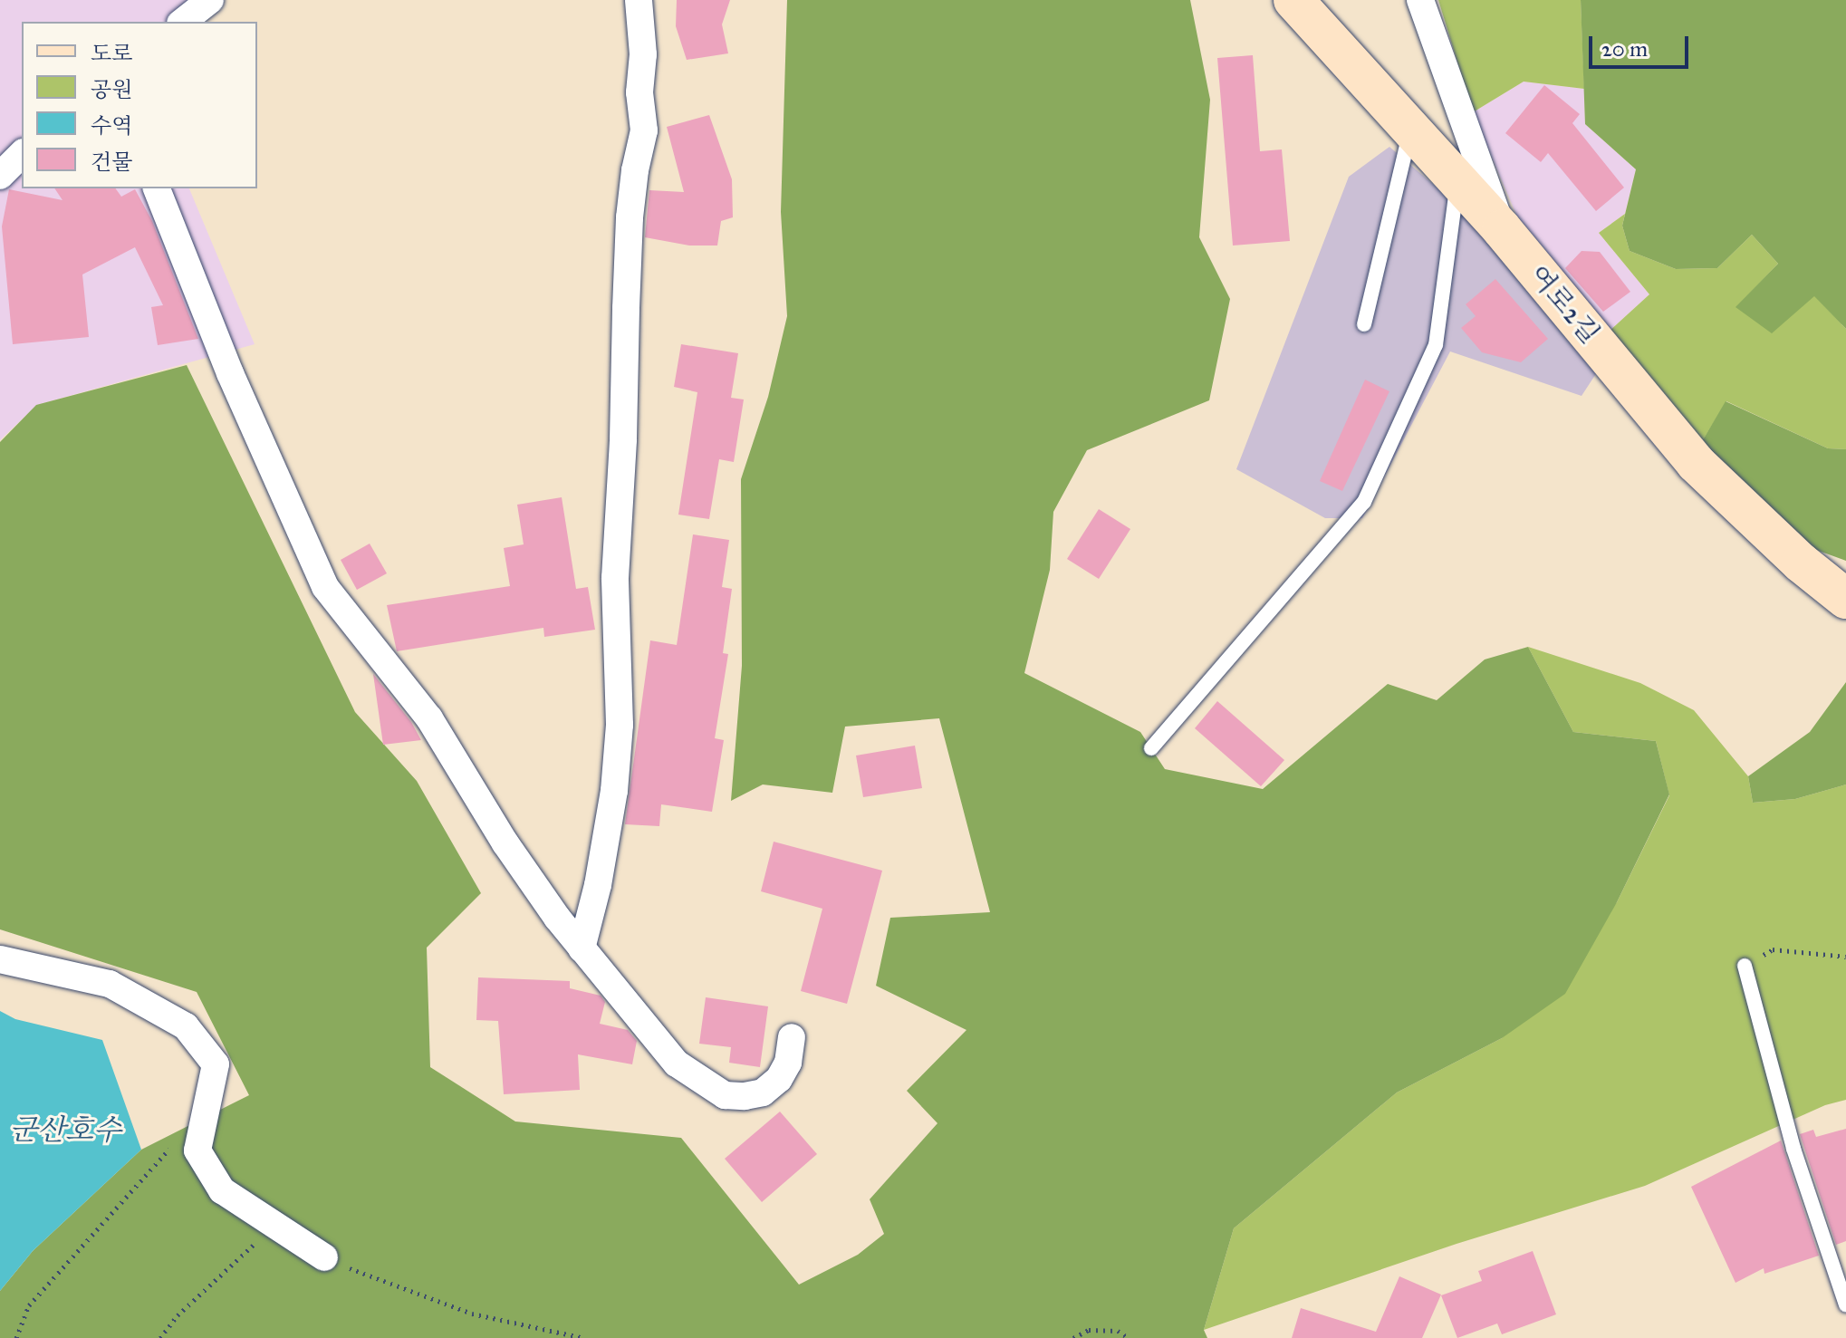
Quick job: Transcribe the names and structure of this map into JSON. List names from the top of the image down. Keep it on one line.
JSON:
{"streets":{"street":["여로2길"]},"water":["군산호수"],"legend":["도로","공원","수역","건물"],"scale_bar":"20 m"}
